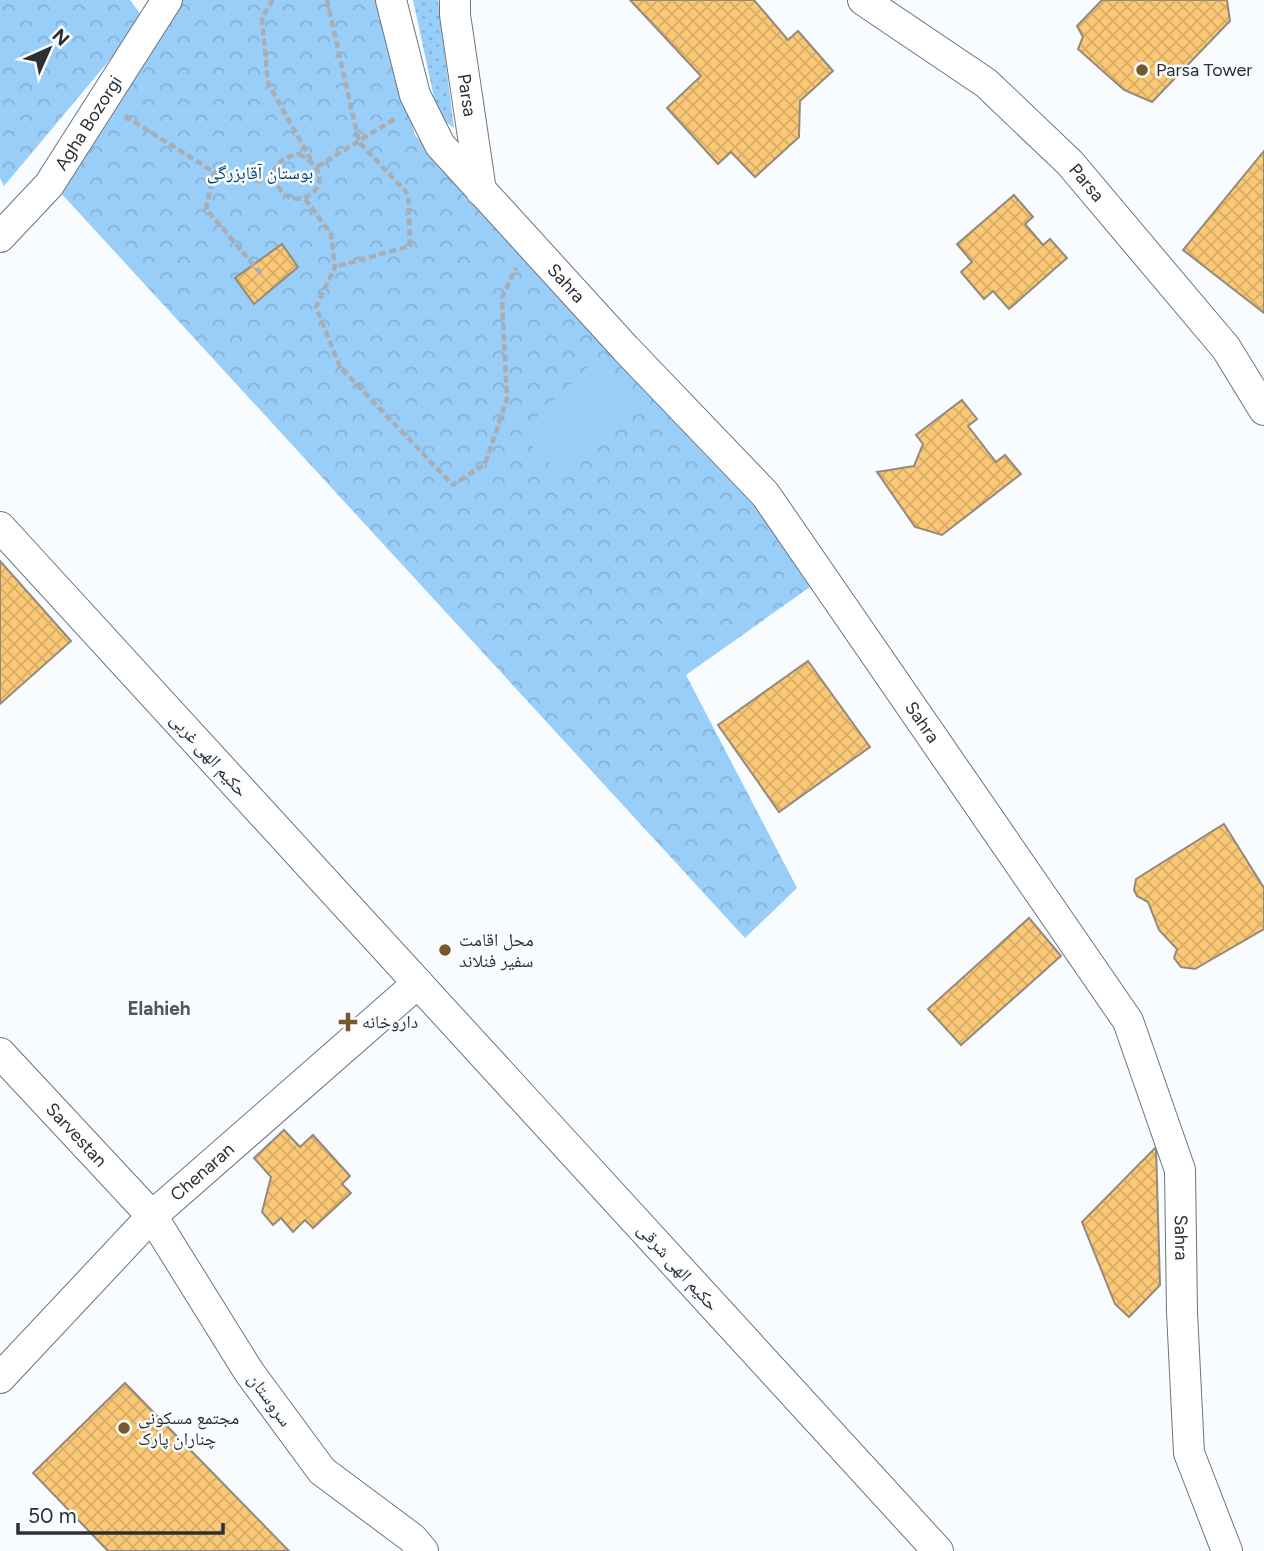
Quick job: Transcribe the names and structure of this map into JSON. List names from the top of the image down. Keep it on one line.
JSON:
{"streets":{"street":["Parsa","Agha Bozorgi","Sahra","حکیم الهی غربی","Sarvestan","Chenaran","حکیم الهی شرقی","سروستان"]},"crossings":[["Parsa","Sahra"],["حکیم الهی غربی","Chenaran"],["حکیم الهی غربی","حکیم الهی شرقی"],["Sarvestan","Chenaran"],["Sarvestan","سروستان"],["Chenaran","حکیم الهی شرقی"],["Chenaran","سروستان"]],"districts":["Elahieh"],"parks":["بوستان آقابزرگی"],"places":{"other":["Parsa Tower","محل اقامت سفیر فنلاند","مجتمع مسکونی چناران پارک"],"health":["داروخانه"]},"scale_bar":"50 m","north":"top right"}
